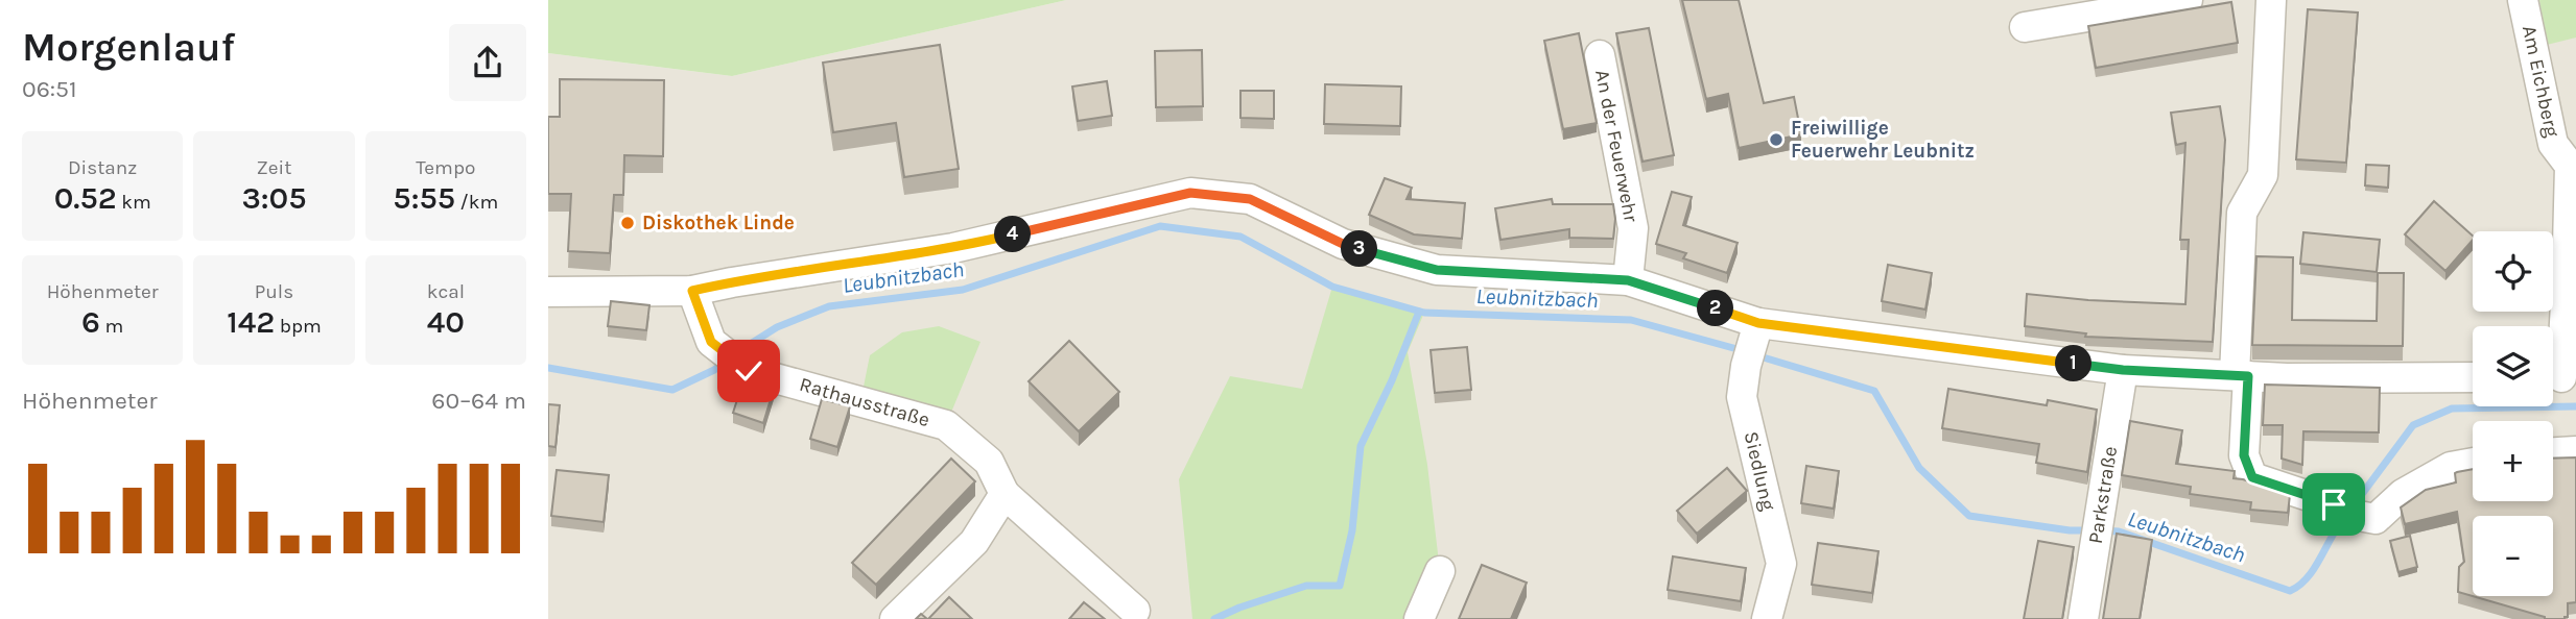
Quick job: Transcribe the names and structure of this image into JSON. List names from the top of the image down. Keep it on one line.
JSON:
{"streets":{"street":["Am Eichberg","An der Feuerwehr","Rathausstraße","Siedlung","Parkstraße"]},"water":["Leubnitzbach"],"places":["Freiwillige Feuerwehr Leubnitz","Diskothek Linde"],"page":{"heading":["Morgenlauf","06:51"],"stats":[["Distanz","0.52 km"],["Zeit","3:05"],["Tempo","5:55 /km"],["Höhenmeter","6 m"],["Puls","142 bpm"],["kcal","40"]],"pins":["4","3","2","1"],"map_buttons":["+","−"],"chart":["Höhenmeter","60–64 m"]}}
